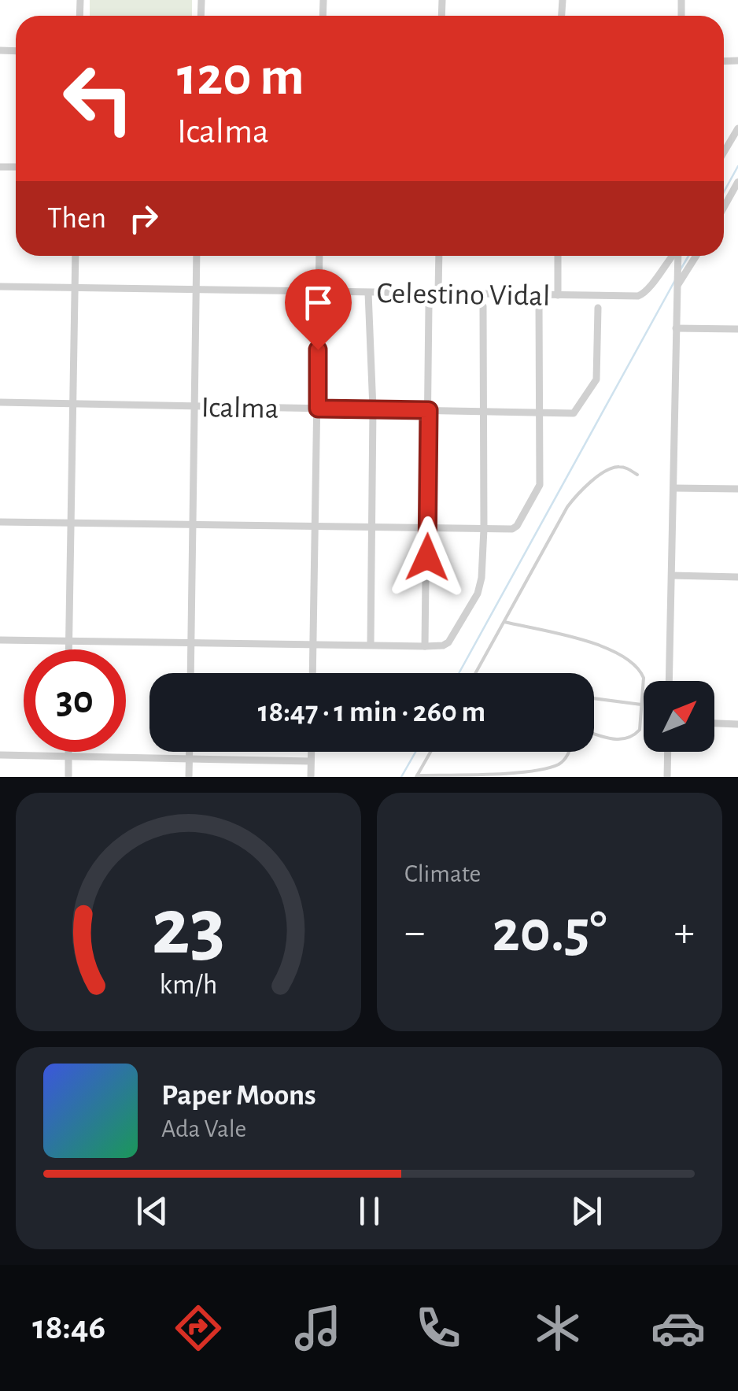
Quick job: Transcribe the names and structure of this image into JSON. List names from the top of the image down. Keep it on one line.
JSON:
{"streets":{"street":["Celestino Vidal","Icalma"]},"north":"top right","page":{"turn":["120 m","Icalma"],"then":"Then","limit":"30","trip":"18:47 · 1 min · 260 m","tile":"Climate","heat":["−","20.5°","+"],"song":["Paper Moons","Ada Vale"],"tabs":"18:46","gauge":["23","km/h"]}}
